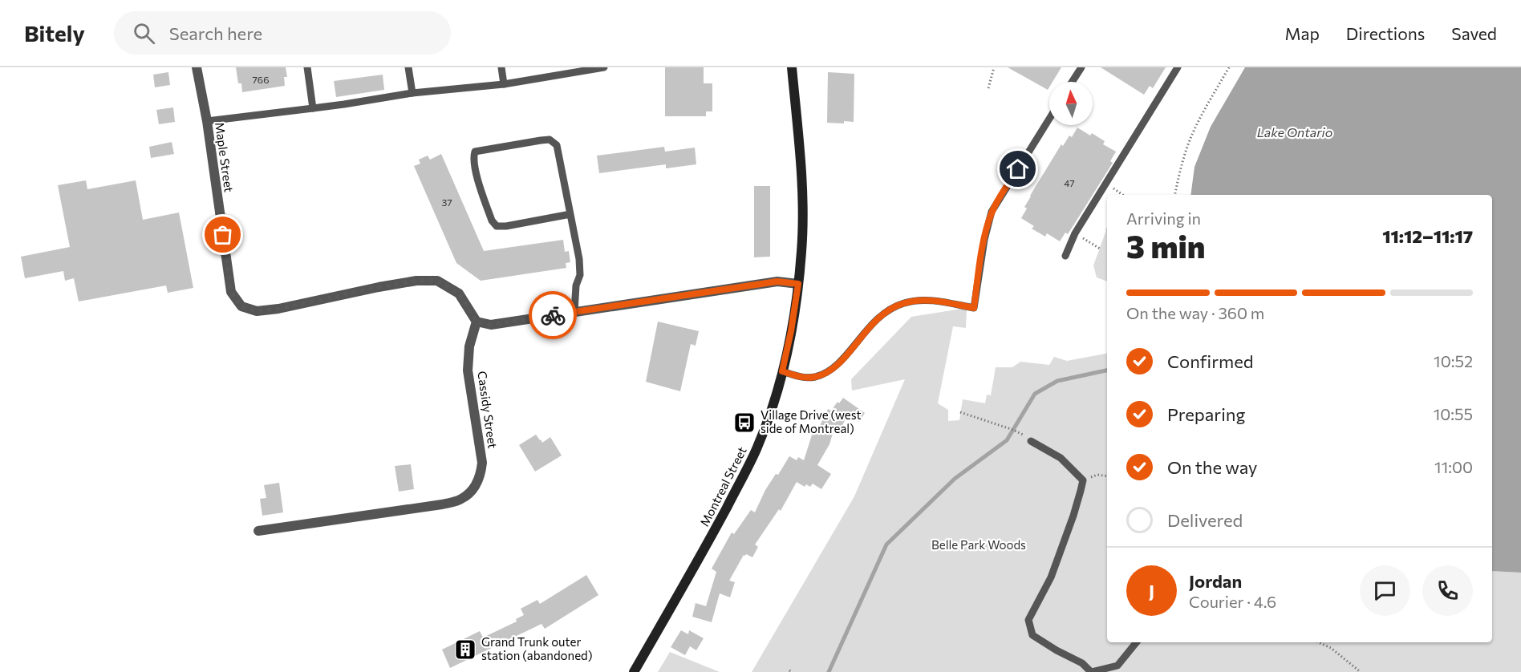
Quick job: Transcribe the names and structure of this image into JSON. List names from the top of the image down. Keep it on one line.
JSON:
{"streets":{"main road":["Montreal Street"],"street":["Maple Street","Cassidy Street"]},"crossings":[["Maple Street","Cassidy Street"]],"water":["Lake Ontario"],"parks":["Belle Park Woods"],"places":{"bus stop":["Village Drive (west side of Montreal)"],"building":["Grand Trunk outer station (abandoned)"]},"house_numbers":["766","47","37"],"north":"top","page":{"header":"Bitely","search":"Search here","nav":["Map","Directions","Saved"],"heading":["3 min","Arriving in","11:12–11:17"],"panel":["Jordan","Courier · 4.6"],"bar":"On the way · 360 m","list":[["Confirmed","10:52"],["Preparing","10:55"],["On the way","11:00"],"Delivered"],"round":"J"}}
